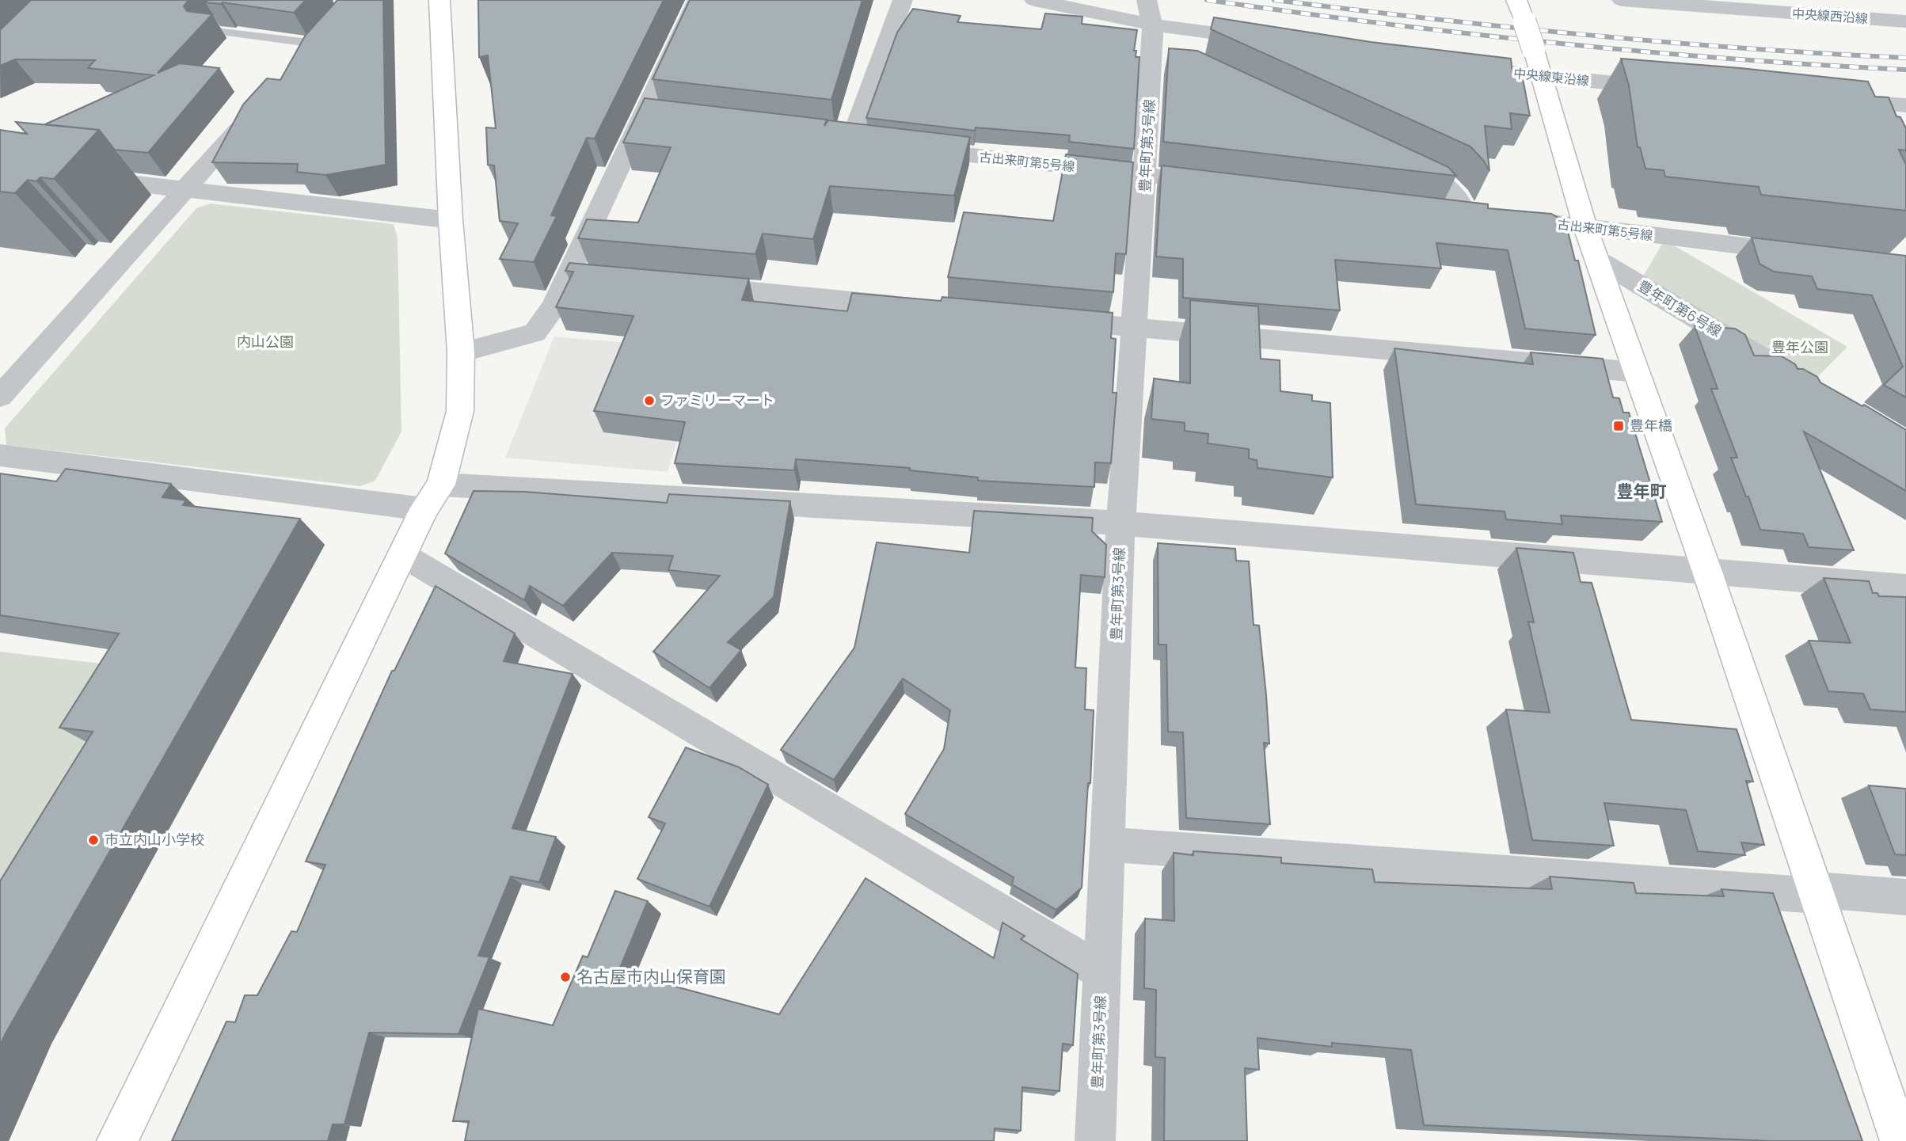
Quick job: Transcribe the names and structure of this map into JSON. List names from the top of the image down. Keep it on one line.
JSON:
{"streets":{"street":["中央線西沿線","中央線東沿線","豊年町第3号線","古出来町第5号線","豊年町第6号線"]},"crossings":[["豊年町第3号線","古出来町第5号線"]],"districts":["豊年町"],"parks":["内山公園","豊年公園"],"places":{"other":["ファミリーマート","市立内山小学校","名古屋市内山保育園"],"transit":["豊年橋"]}}
